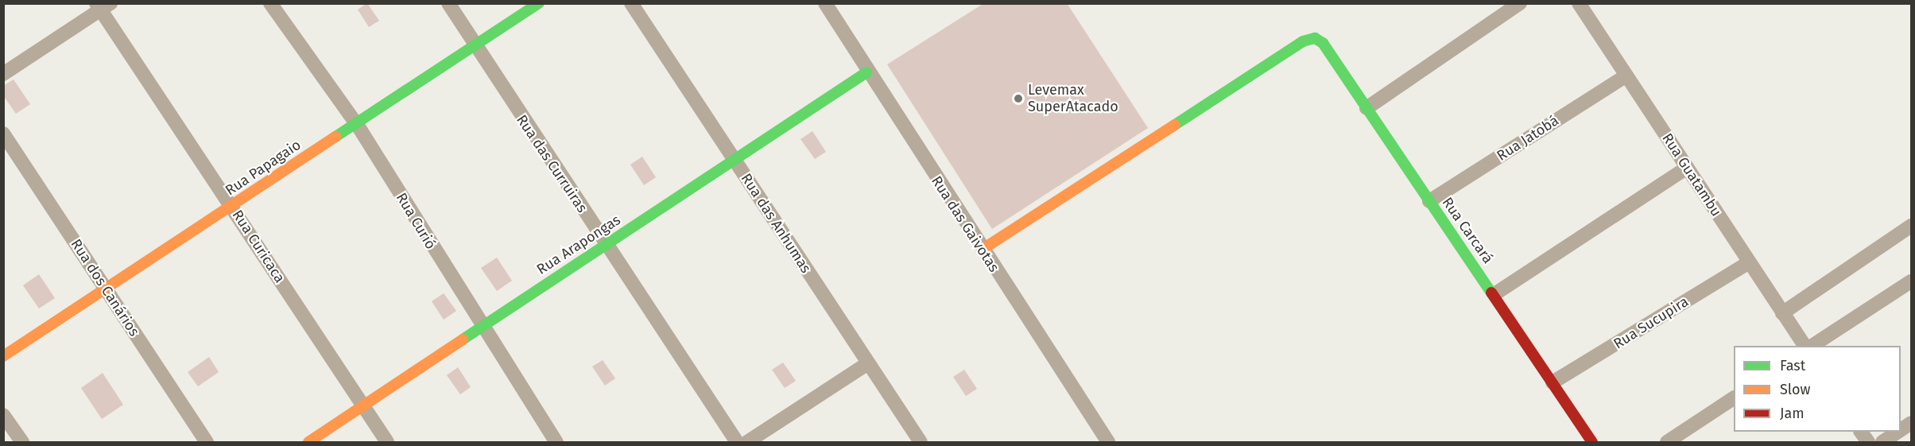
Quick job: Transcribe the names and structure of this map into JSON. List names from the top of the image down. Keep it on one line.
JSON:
{"streets":{"street":["Rua Jatobá","Rua das Curruiras","Rua Papagaio","Rua Guatambu","Rua Curió","Rua das Anhumas","Rua das Gaivotas","Rua Carcará","Rua Arapongas","Rua Curicaca","Rua dos Canários","Rua Sucupira"]},"crossings":[["Rua Jatobá","Rua Guatambu"],["Rua Jatobá","Rua Carcará"],["Rua das Curruiras","Rua Papagaio"],["Rua das Curruiras","Rua Arapongas"],["Rua Papagaio","Rua Curió"],["Rua Papagaio","Rua Curicaca"],["Rua Papagaio","Rua dos Canários"],["Rua Guatambu","Rua Sucupira"],["Rua Curió","Rua Arapongas"],["Rua das Anhumas","Rua Arapongas"],["Rua das Gaivotas","Rua Carcará"],["Rua das Gaivotas","Rua Arapongas"],["Rua Carcará","Rua Sucupira"],["Rua Arapongas","Rua Curicaca"]],"places":["Levemax SuperAtacado"],"legend":["Fast","Slow","Jam"]}
